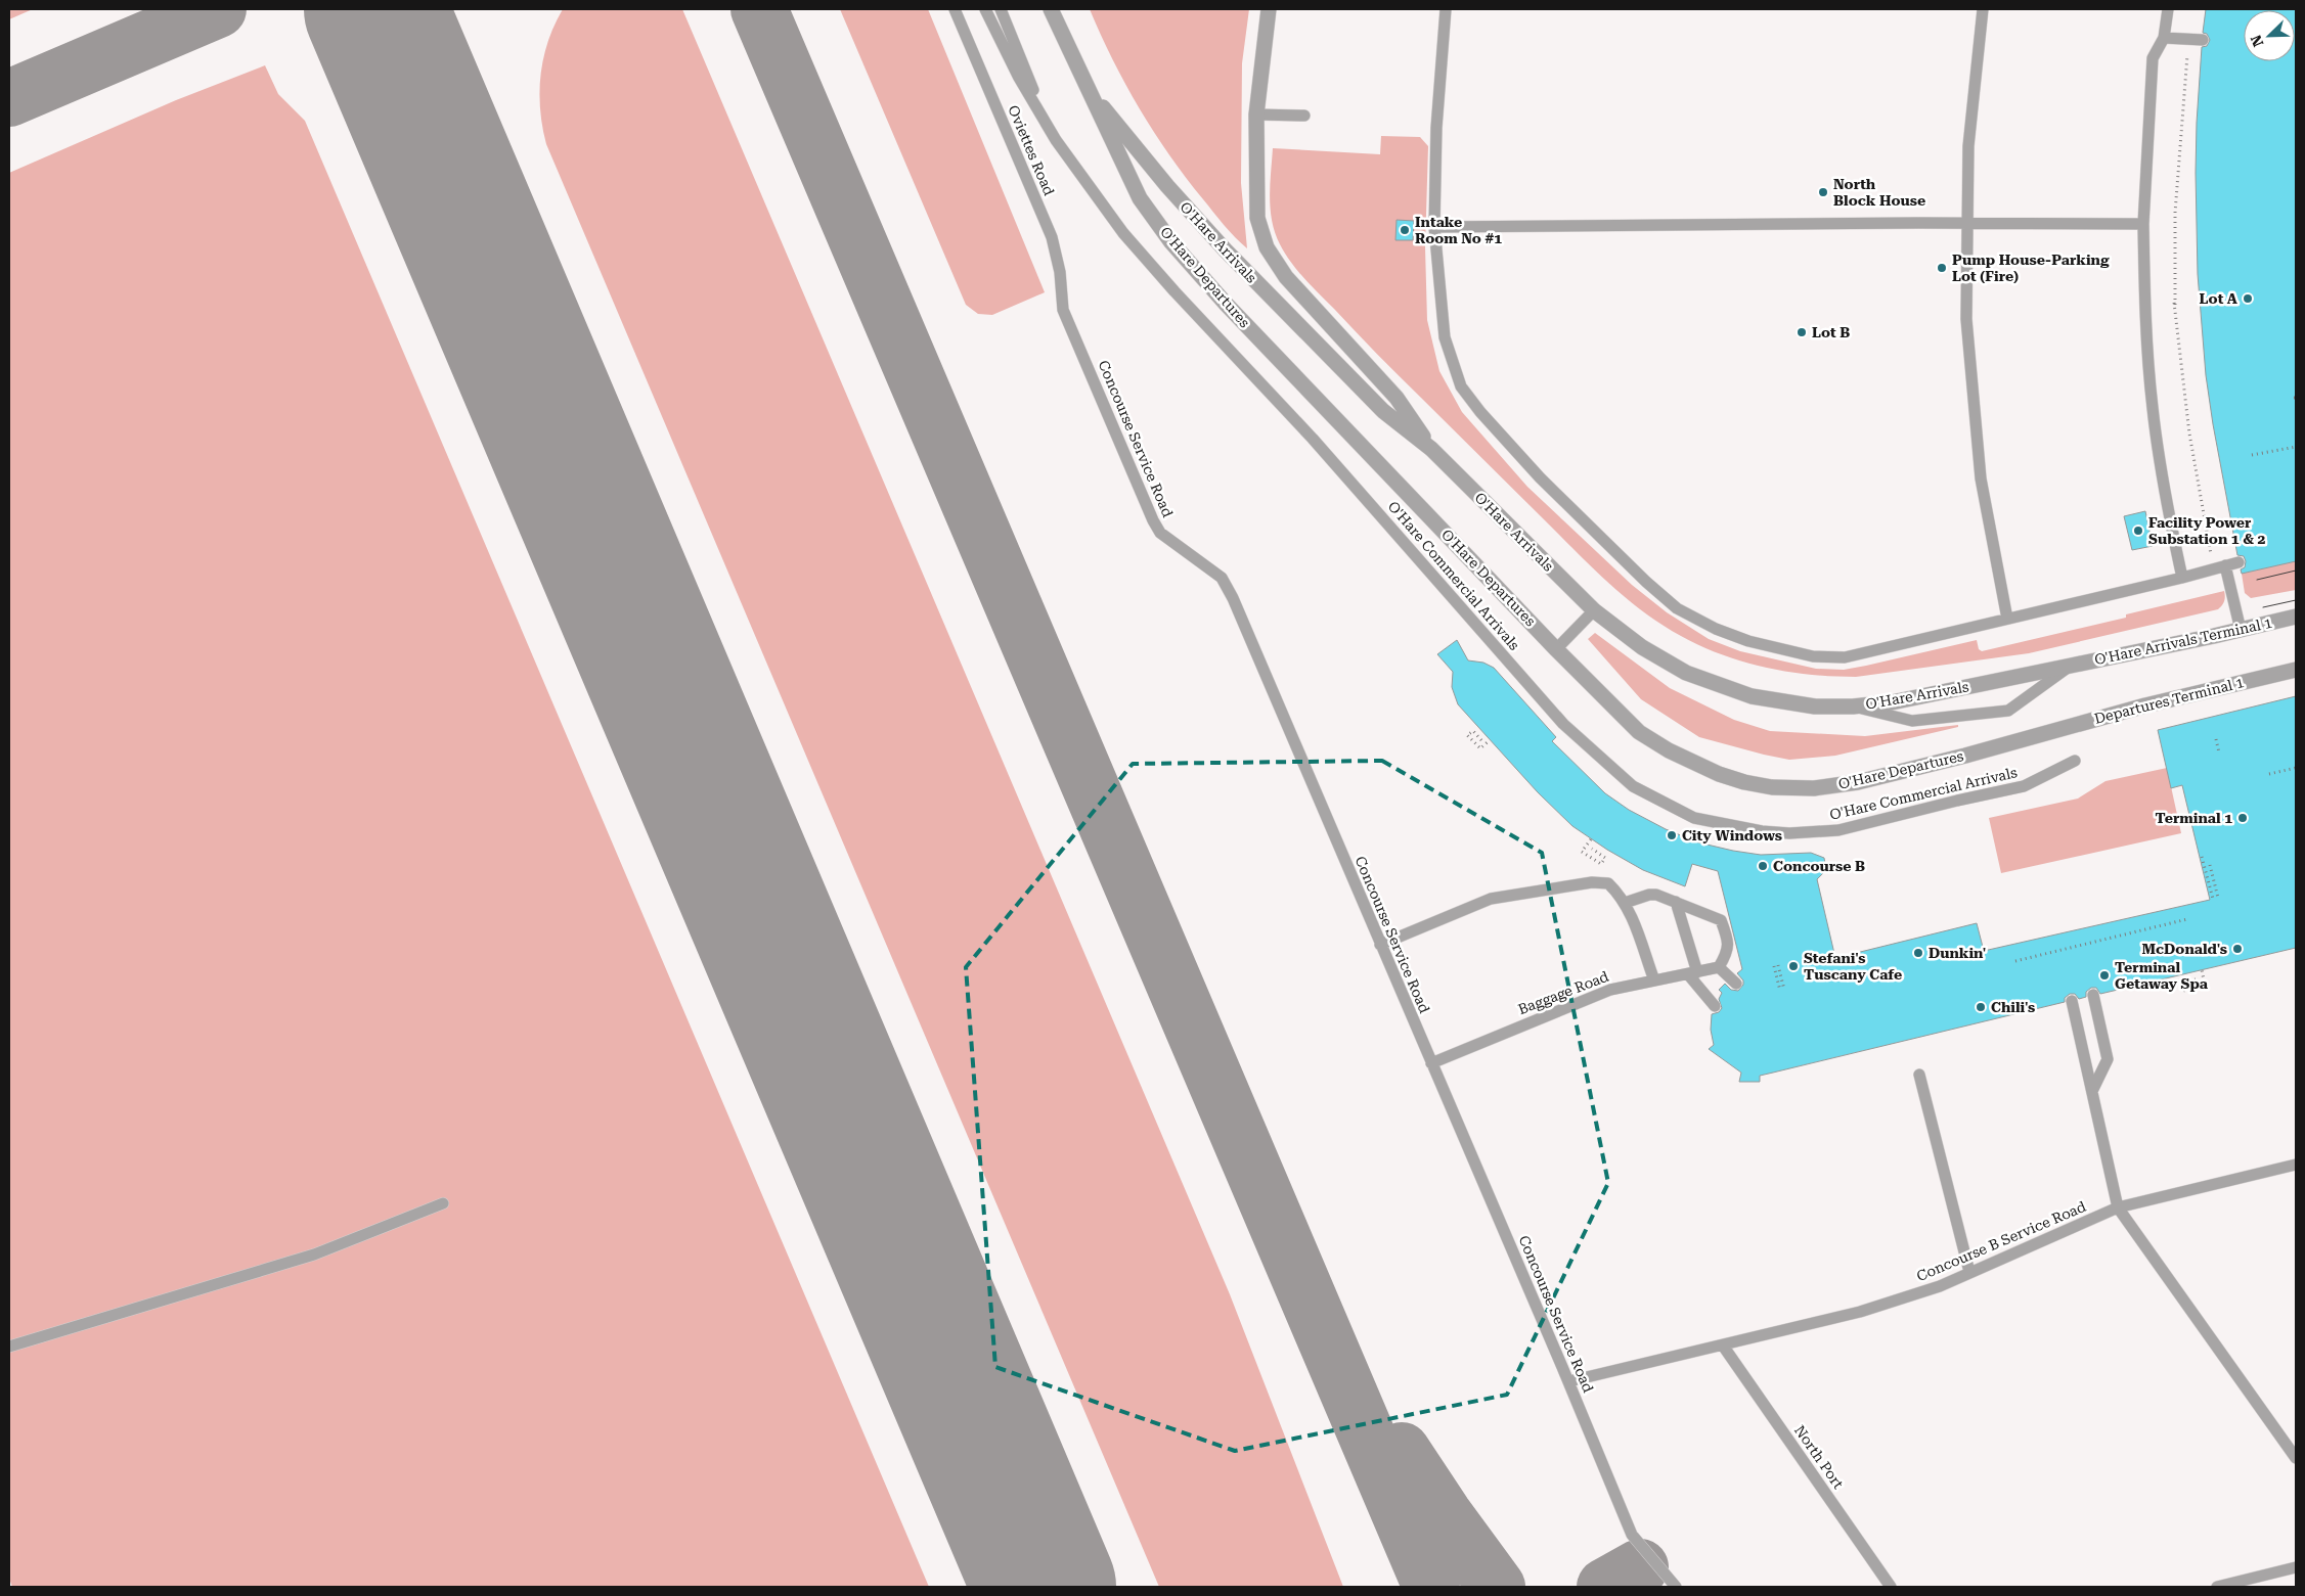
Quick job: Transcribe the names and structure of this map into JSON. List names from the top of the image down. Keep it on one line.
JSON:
{"streets":{"street":["O'Hare Arrivals","O'Hare Departures","O'Hare Arrivals Terminal 1","Departures Terminal 1"],"lane":["Oviettes Road","Concourse Service Road","O'Hare Commercial Arrivals","Baggage Road","Concourse B Service Road","North Port"]},"crossings":[["Oviettes Road","Concourse Service Road"],["O'Hare Arrivals","O'Hare Departures"],["O'Hare Arrivals","O'Hare Arrivals Terminal 1"],["O'Hare Departures","Departures Terminal 1"],["Concourse Service Road","Baggage Road"],["Concourse Service Road","Concourse B Service Road"],["Concourse B Service Road","North Port"]],"places":["North Block House","Intake Room No #1","Pump House-Parking Lot (Fire)","Lot A","Lot B","Facility Power Substation 1 & 2","Terminal 1","City Windows","Concourse B","McDonald's","Dunkin'","Stefani's Tuscany Cafe","Terminal Getaway Spa","Chili's"],"north":"bottom left"}
